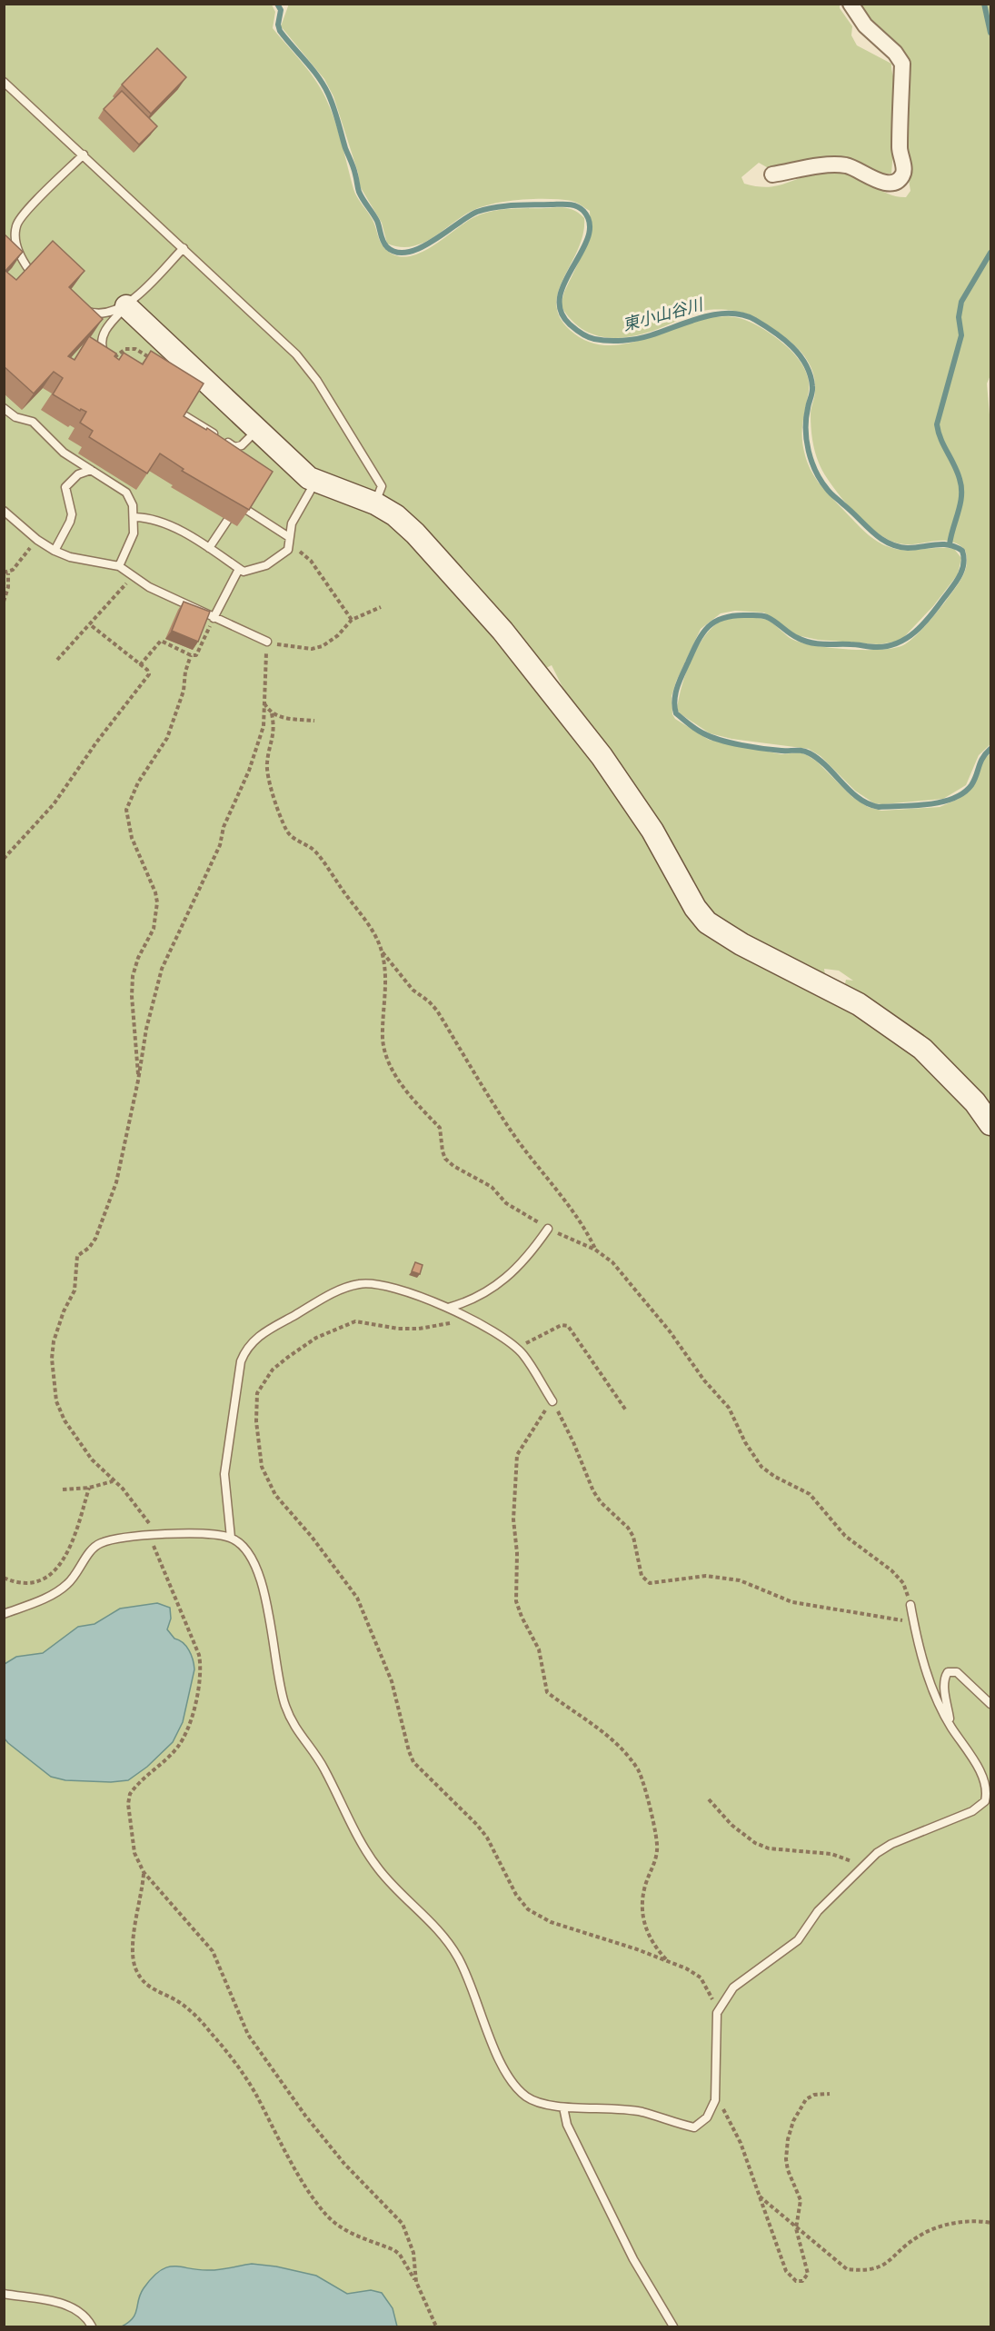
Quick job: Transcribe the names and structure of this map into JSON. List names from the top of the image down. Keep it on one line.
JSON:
{"water":["東小山谷川"]}
